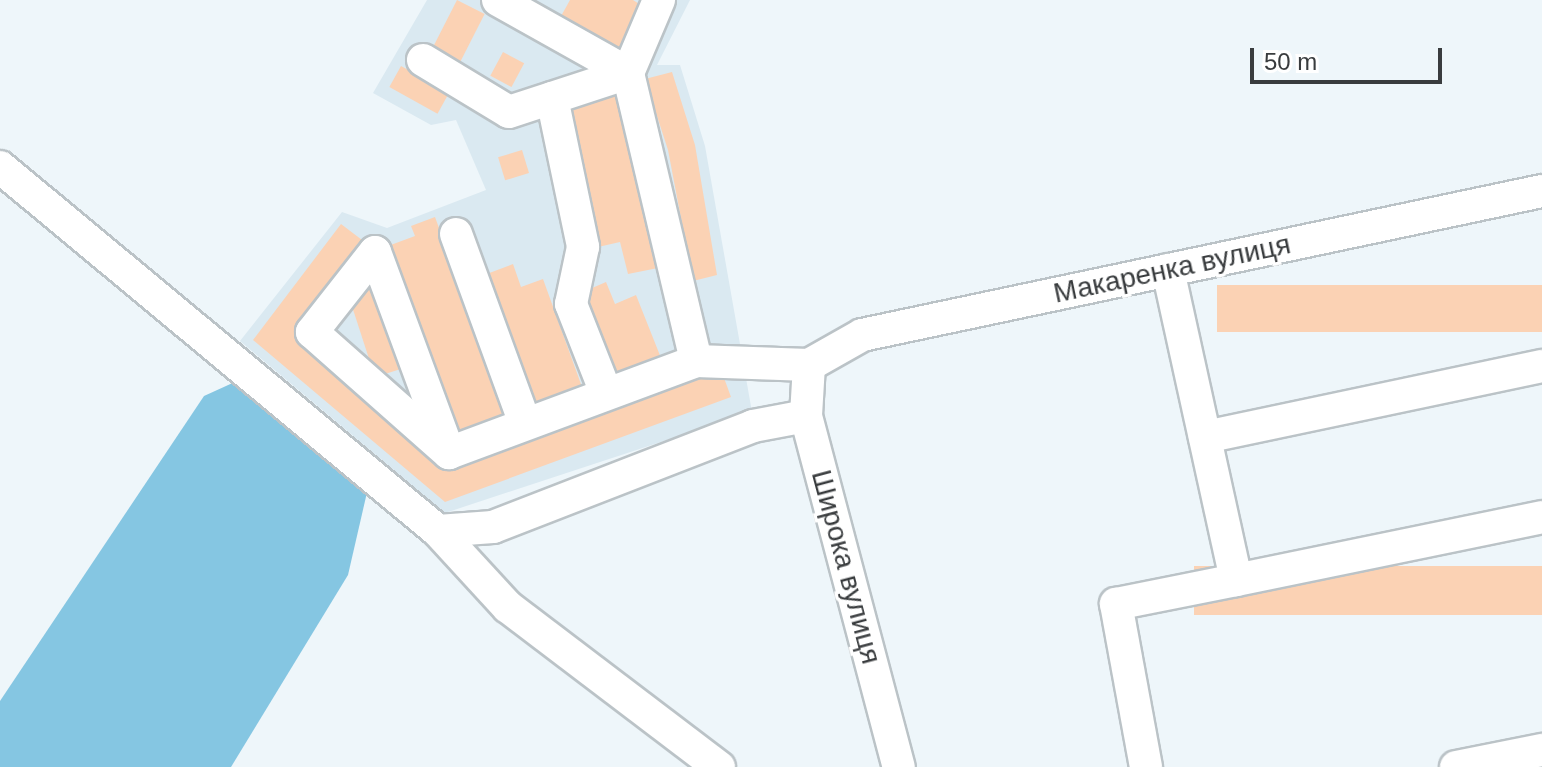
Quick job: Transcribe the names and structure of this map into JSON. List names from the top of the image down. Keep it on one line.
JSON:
{"streets":{"street":["Макаренка вулиця","Широка вулиця"]},"crossings":[["Макаренка вулиця","Широка вулиця"]],"scale_bar":"50 m"}
